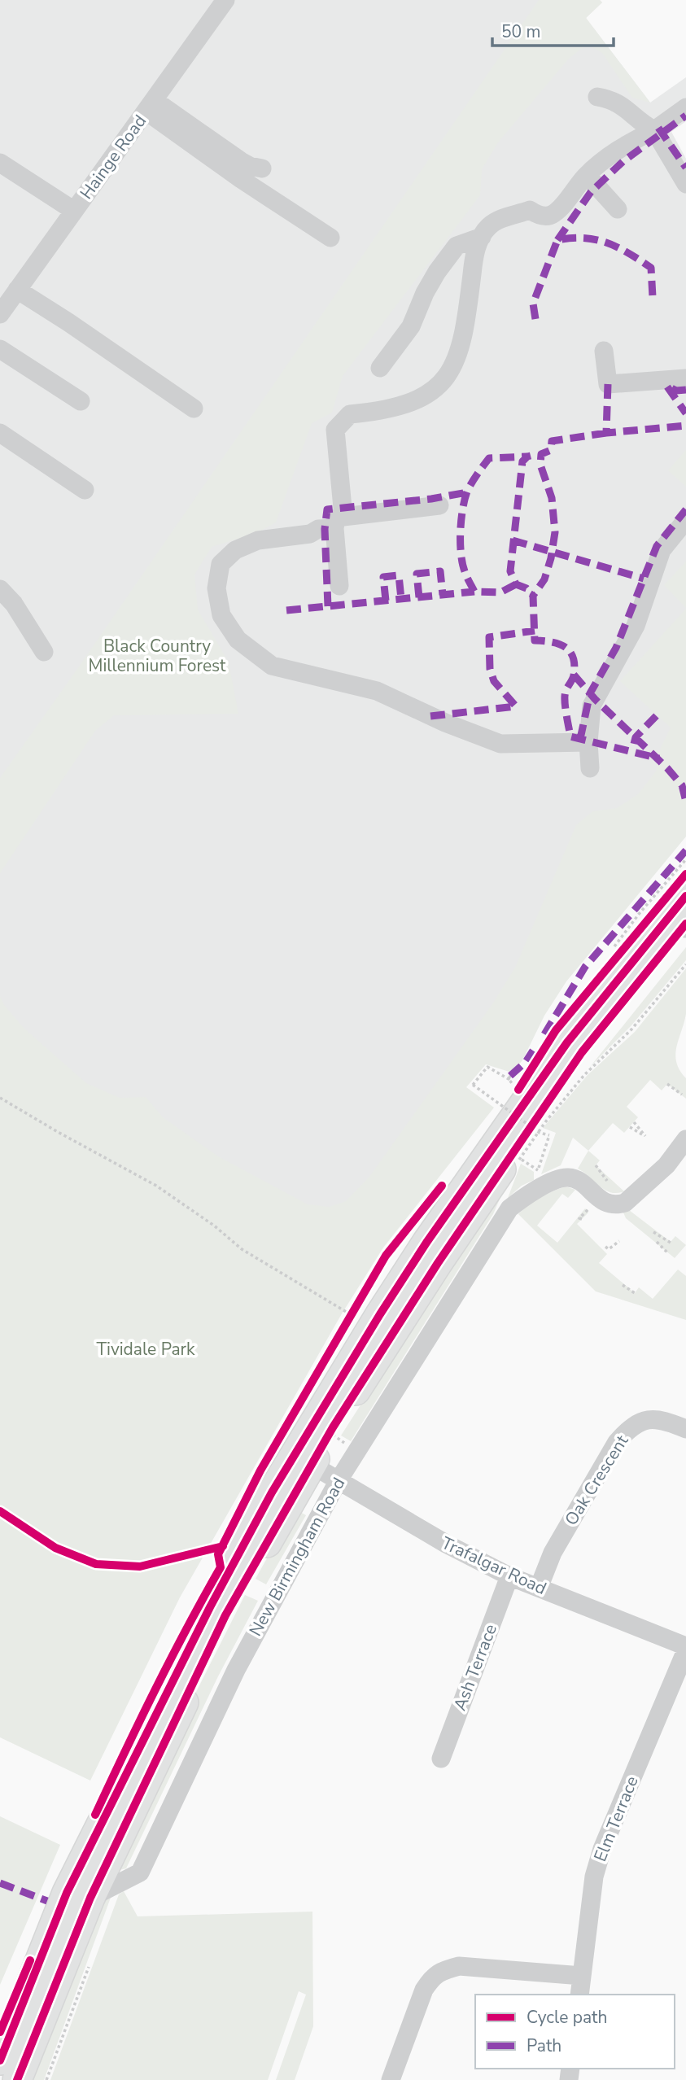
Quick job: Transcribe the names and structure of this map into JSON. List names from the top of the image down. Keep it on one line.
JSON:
{"streets":{"highway":["New Birmingham Road"],"street":["Hainge Road","Oak Crescent","Trafalgar Road","Ash Terrace","Elm Terrace"]},"crossings":[["Oak Crescent","Trafalgar Road"],["New Birmingham Road","Trafalgar Road"],["Trafalgar Road","Ash Terrace"]],"parks":["Black Country Millennium Forest","Tividale Park"],"legend":["Cycle path","Path"],"scale_bar":"50 m"}
